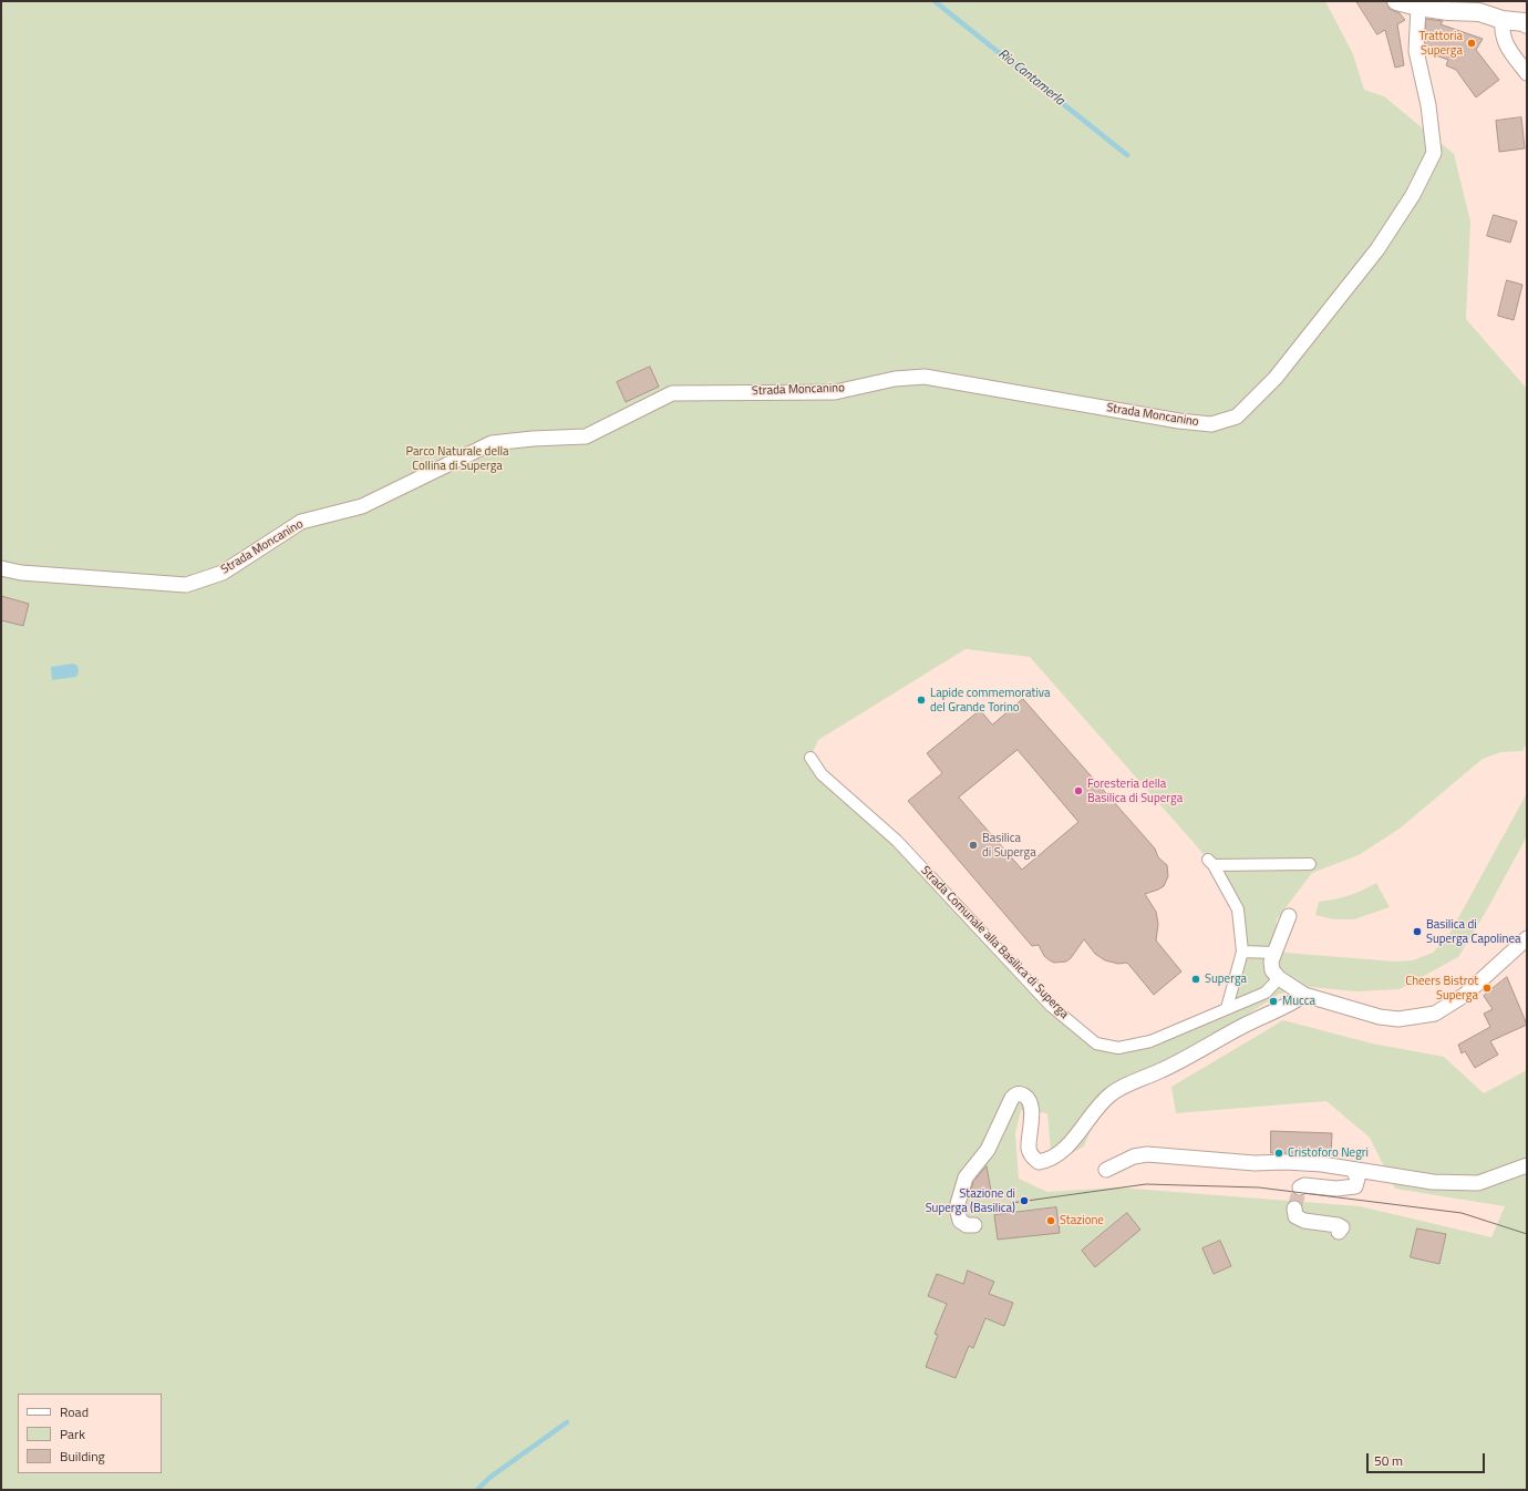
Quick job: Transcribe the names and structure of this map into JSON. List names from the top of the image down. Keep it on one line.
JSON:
{"streets":{"street":["Strada Moncanino","Strada Comunale alla Basilica di Superga"]},"water":["Rio Cantamerla"],"parks":["Parco Naturale della Collina di Superga"],"places":["Trattoria Superga","Lapide commemorativa del Grande Torino","Foresteria della Basilica di Superga","Basilica di Superga","Basilica di Superga Capolinea","Superga","Cheers Bistrot Superga","Mucca","Cristoforo Negri","Stazione di Superga (Basilica)","Stazione"],"legend":["Road","Park","Building"],"scale_bar":"50 m"}
